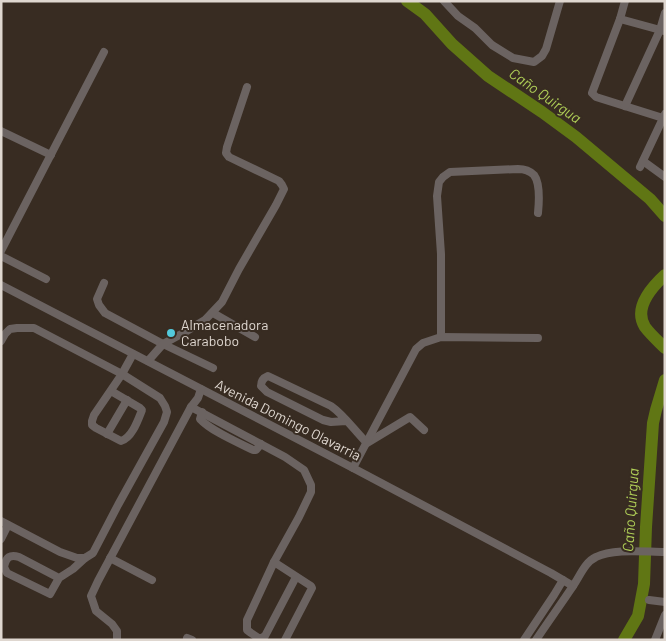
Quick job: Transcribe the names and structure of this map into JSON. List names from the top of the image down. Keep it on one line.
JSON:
{"streets":{"street":["Avenida Domingo Olavarria"]},"water":["Caño Quirgua"],"places":["Almacenadora Carabobo"]}
